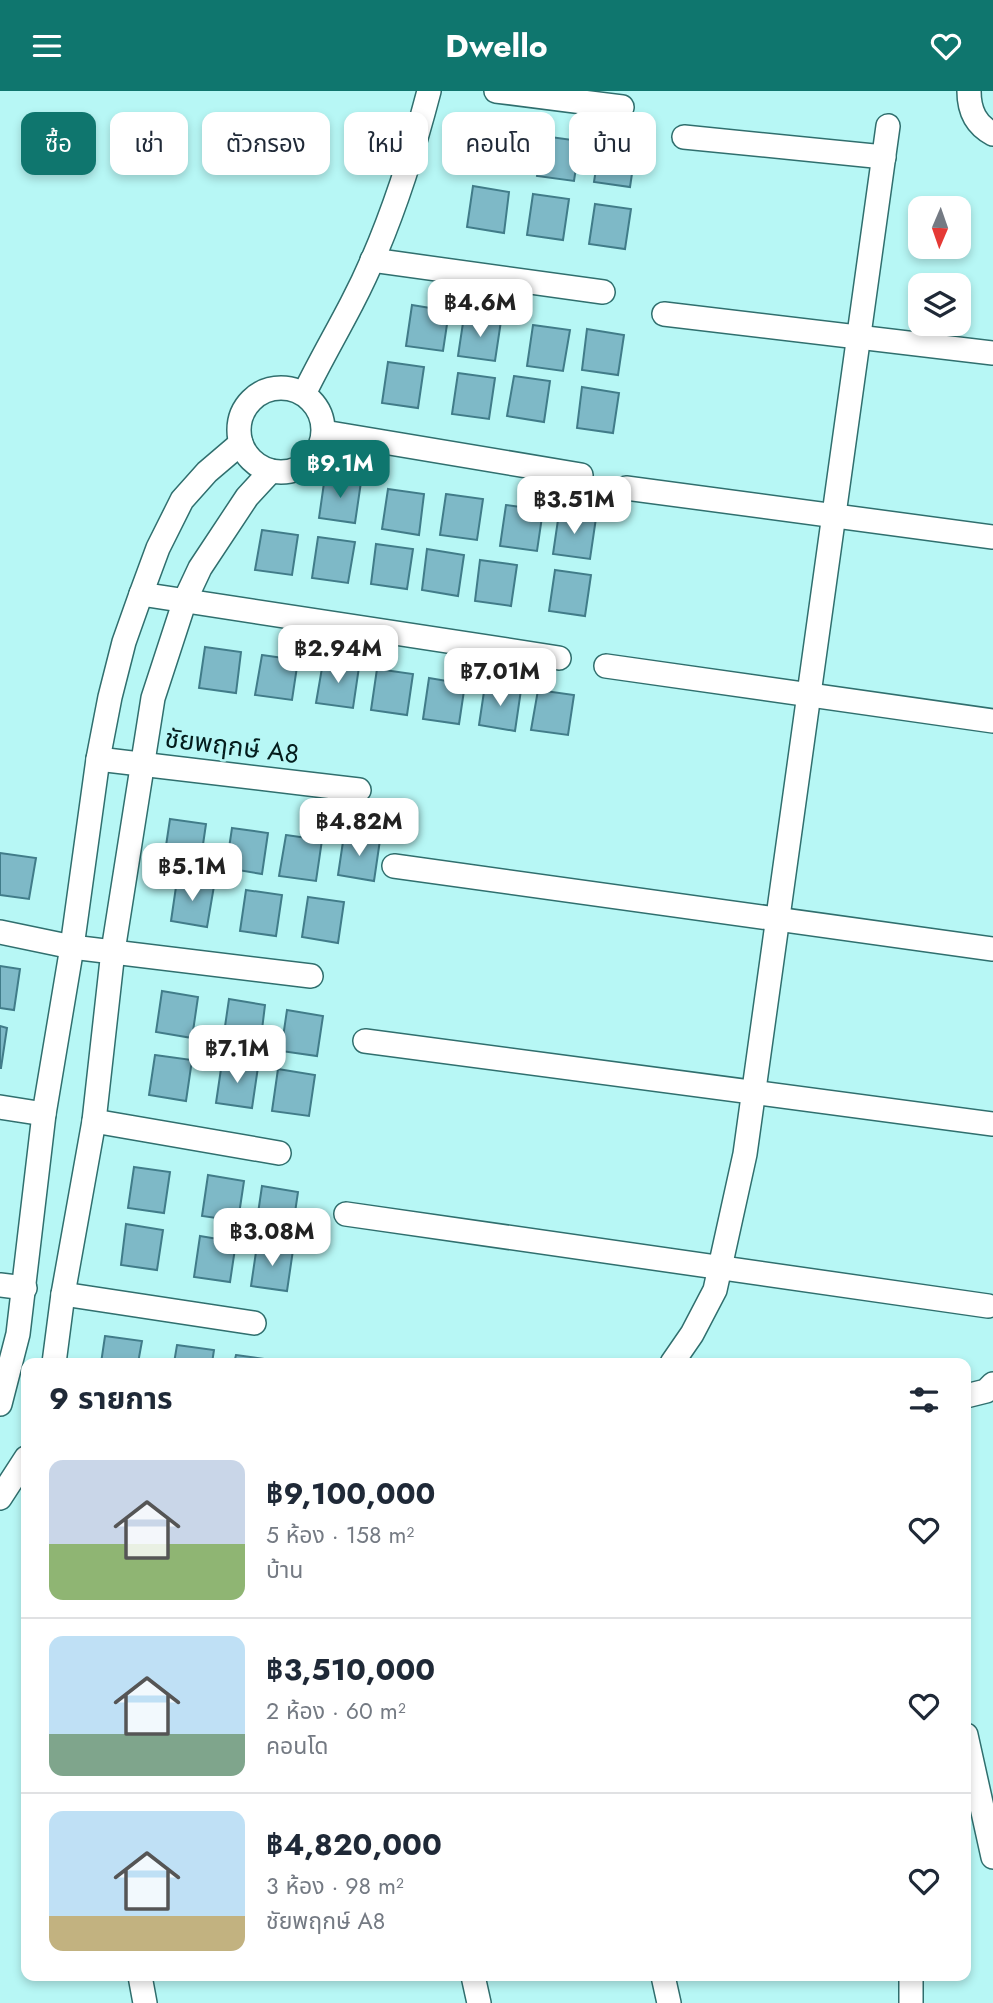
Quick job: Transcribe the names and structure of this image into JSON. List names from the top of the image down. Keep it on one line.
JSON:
{"streets":{"street":["ชัยพฤกษ์ A8"]},"north":"bottom","page":{"header":"Dwello","chip":["ซื้อ","เช่า","ตัวกรอง","ใหม่","คอนโด","บ้าน"],"price":["฿4.6M","฿9.1M","฿3.51M","฿2.94M","฿7.01M","฿4.82M","฿5.1M","฿7.1M","฿3.08M"],"heading":"9 รายการ","list":[{"name":"฿9,100,000","note":"5 ห้อง · 158 m² · บ้าน"},{"name":"฿3,510,000","note":"2 ห้อง · 60 m² · คอนโด"},{"name":"฿4,820,000","note":"3 ห้อง · 98 m² · ชัยพฤกษ์ A8"}]}}
